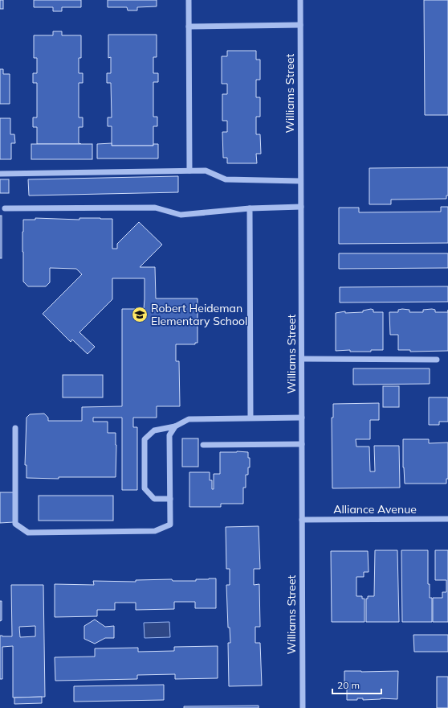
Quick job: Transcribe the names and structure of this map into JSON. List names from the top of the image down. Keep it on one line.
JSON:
{"streets":{"street":["Williams Street","Alliance Avenue"]},"crossings":[["Williams Street","Alliance Avenue"]],"places":{"school or university":["Robert Heideman Elementary School"]},"scale_bar":"20 m"}
